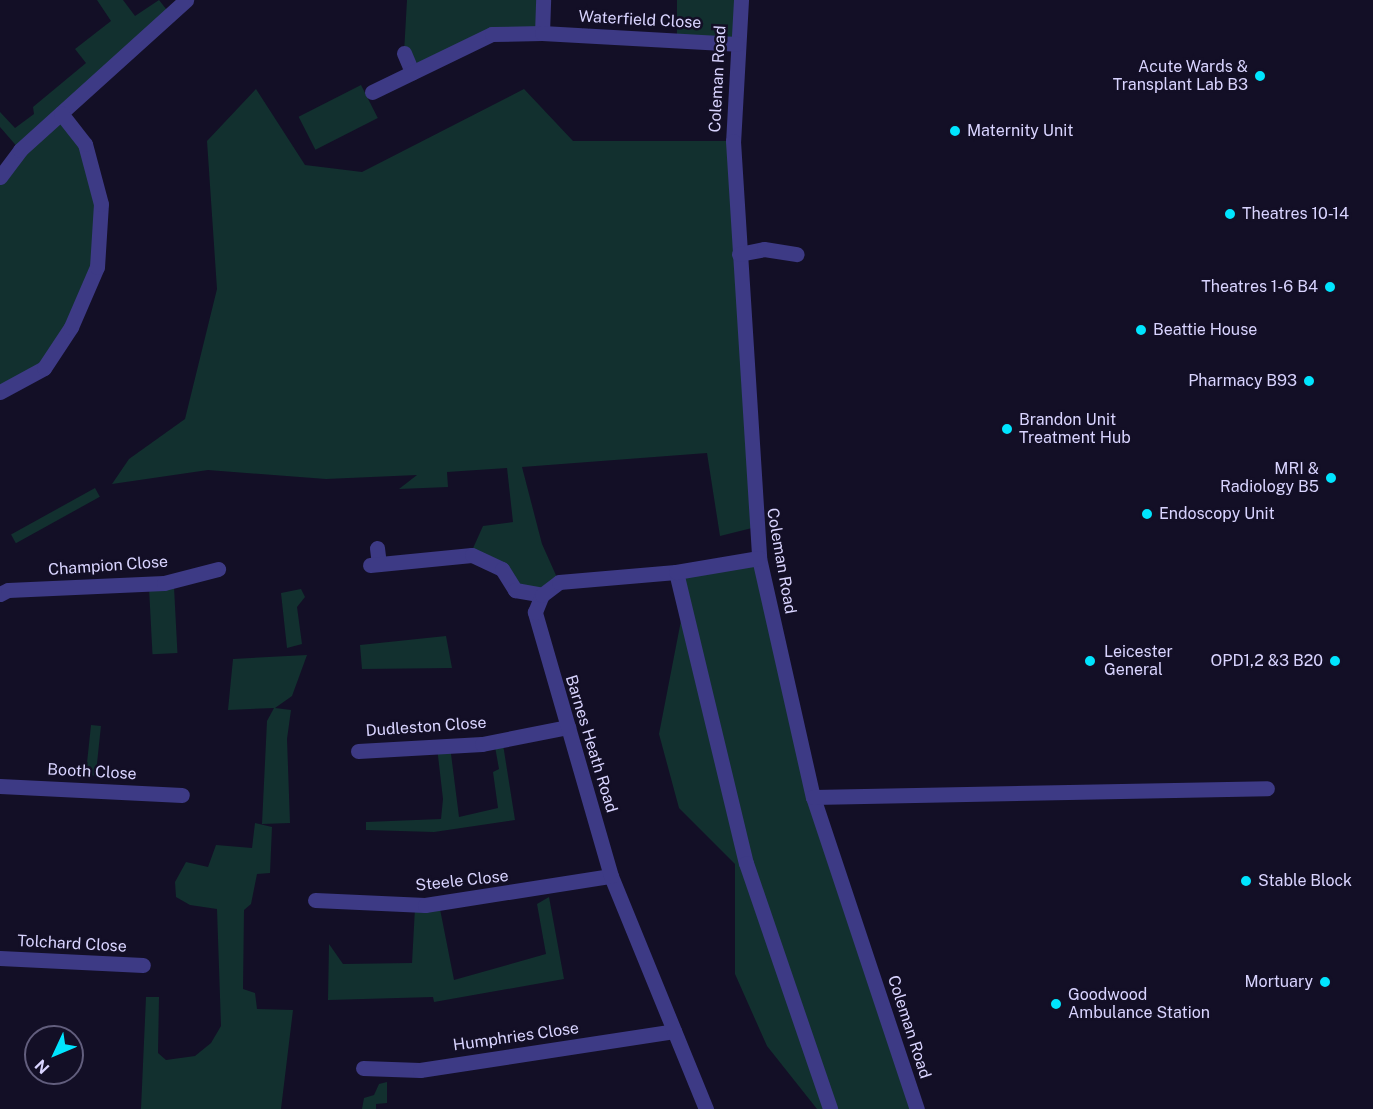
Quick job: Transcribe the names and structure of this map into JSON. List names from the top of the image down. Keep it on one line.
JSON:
{"streets":{"street":["Waterfield Close","Coleman Road","Champion Close","Dudleston Close","Barnes Heath Road","Booth Close","Steele Close","Tolchard Close","Humphries Close"]},"crossings":[["Waterfield Close","Coleman Road"],["Dudleston Close","Barnes Heath Road"],["Barnes Heath Road","Steele Close"],["Barnes Heath Road","Humphries Close"]],"places":["Acute Wards & Transplant Lab B3","Maternity Unit","Theatres 10-14","Theatres 1-6 B4","Beattie House","Pharmacy B93","Brandon Unit Treatment Hub","MRI & Radiology B5","Endoscopy Unit","Leicester General","OPD1,2 &3 B20","Stable Block","Mortuary","Goodwood Ambulance Station"],"north":"bottom left"}
